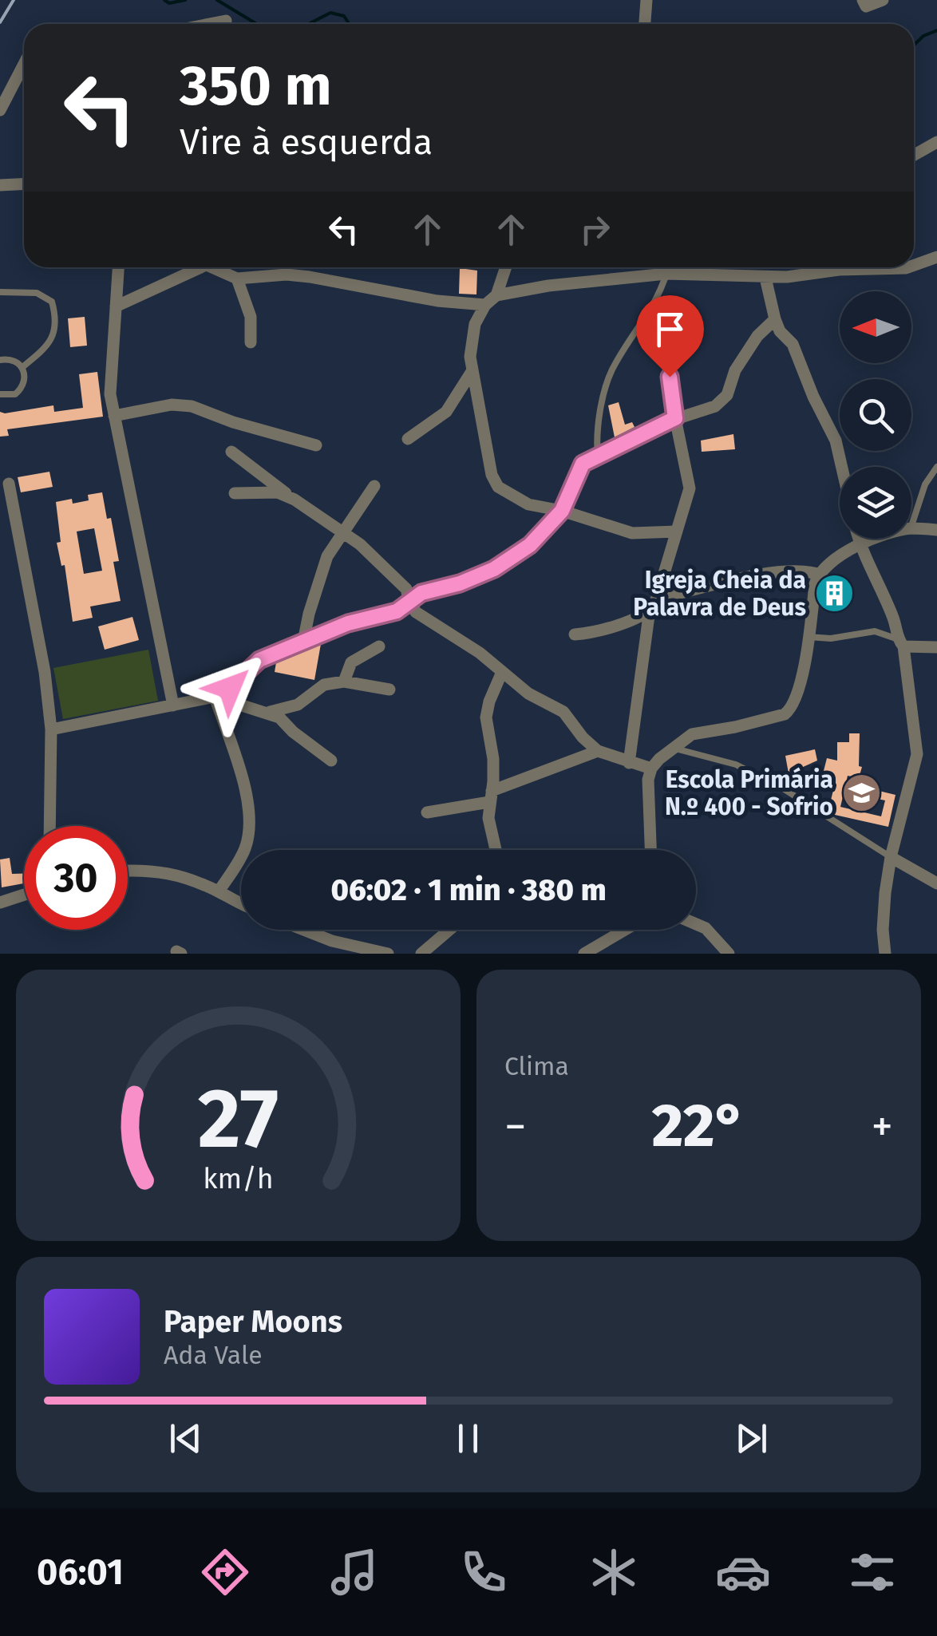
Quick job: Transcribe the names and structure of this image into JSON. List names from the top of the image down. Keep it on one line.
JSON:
{"places":{"building":["Igreja Cheia da Palavra de Deus"],"school or university":["Escola Primária N.º 400 - Sofrio"]},"north":"left","page":{"turn":["350 m","Vire à esquerda"],"limit":"30","trip":"06:02 · 1 min · 380 m","tile":"Clima","heat":["−","22°","+"],"song":["Paper Moons","Ada Vale"],"tabs":"06:01","gauge":["27","km/h"]}}
